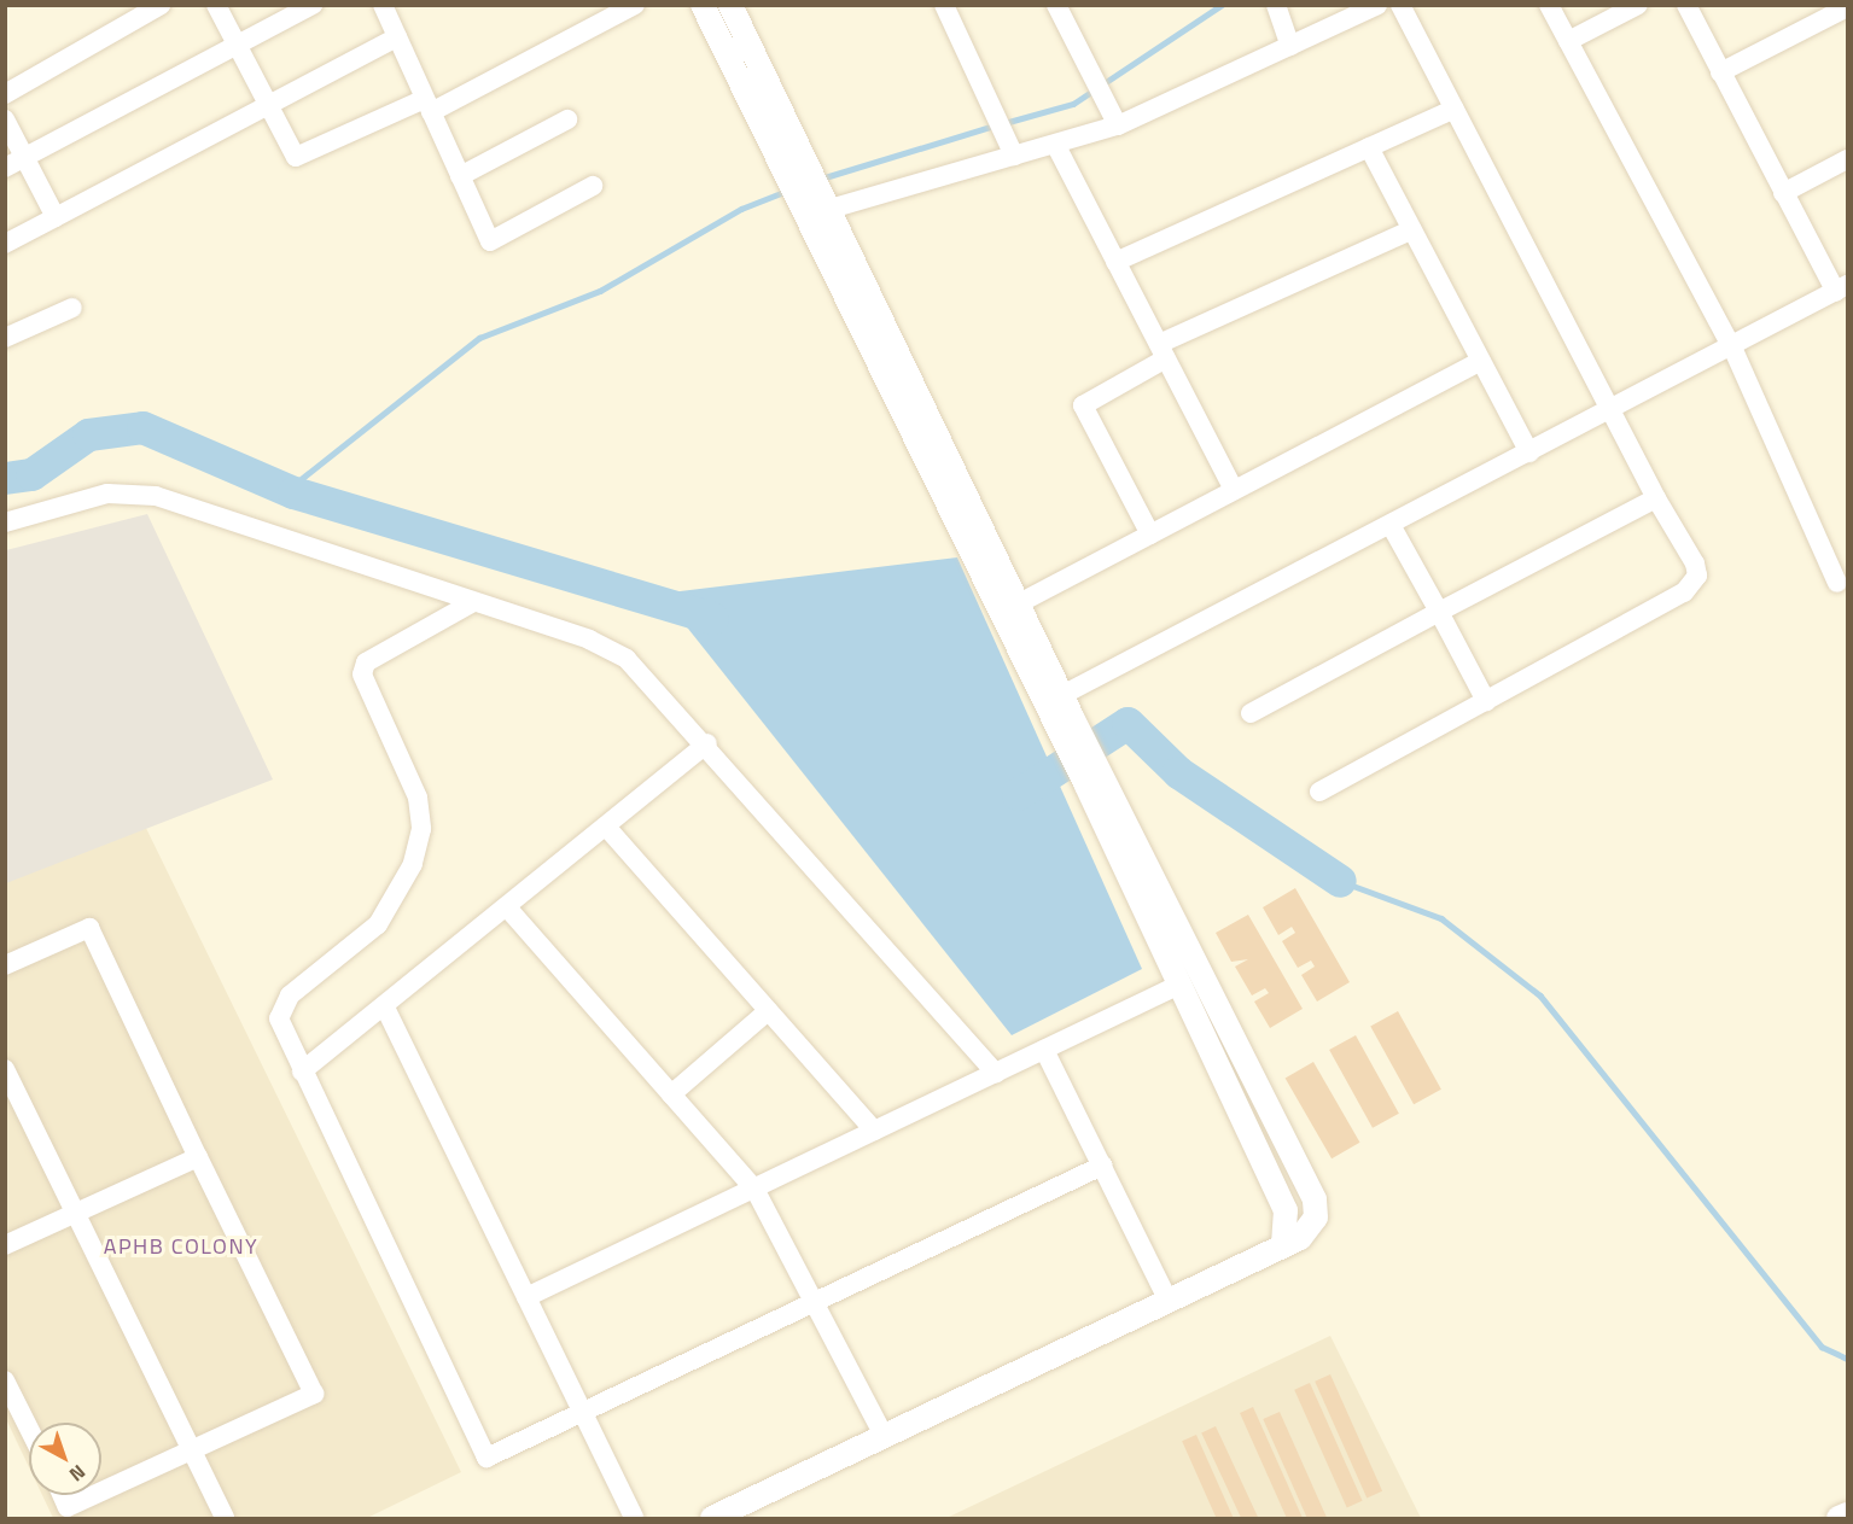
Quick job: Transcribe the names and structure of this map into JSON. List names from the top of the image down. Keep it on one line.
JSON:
{"districts":["APHB COLONY"],"north":"bottom right"}
